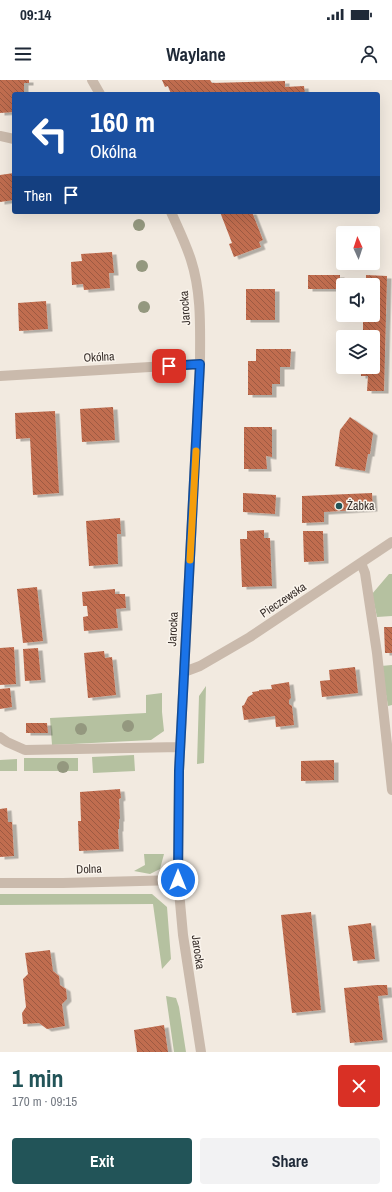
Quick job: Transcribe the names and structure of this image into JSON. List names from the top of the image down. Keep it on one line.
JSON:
{"streets":{"street":["Jarocka","Okólna","Pieczewska","Dolna"]},"crossings":[["Jarocka","Okólna"],["Jarocka","Pieczewska"],["Jarocka","Dolna"]],"places":["Żabka"],"north":"top","page":{"status":"09:14","header":"Waylane","turn":["160 m","Okólna"],"then":"Then","heading":["1 min","170 m · 09:15"],"buttons":["Exit","Share"]}}
